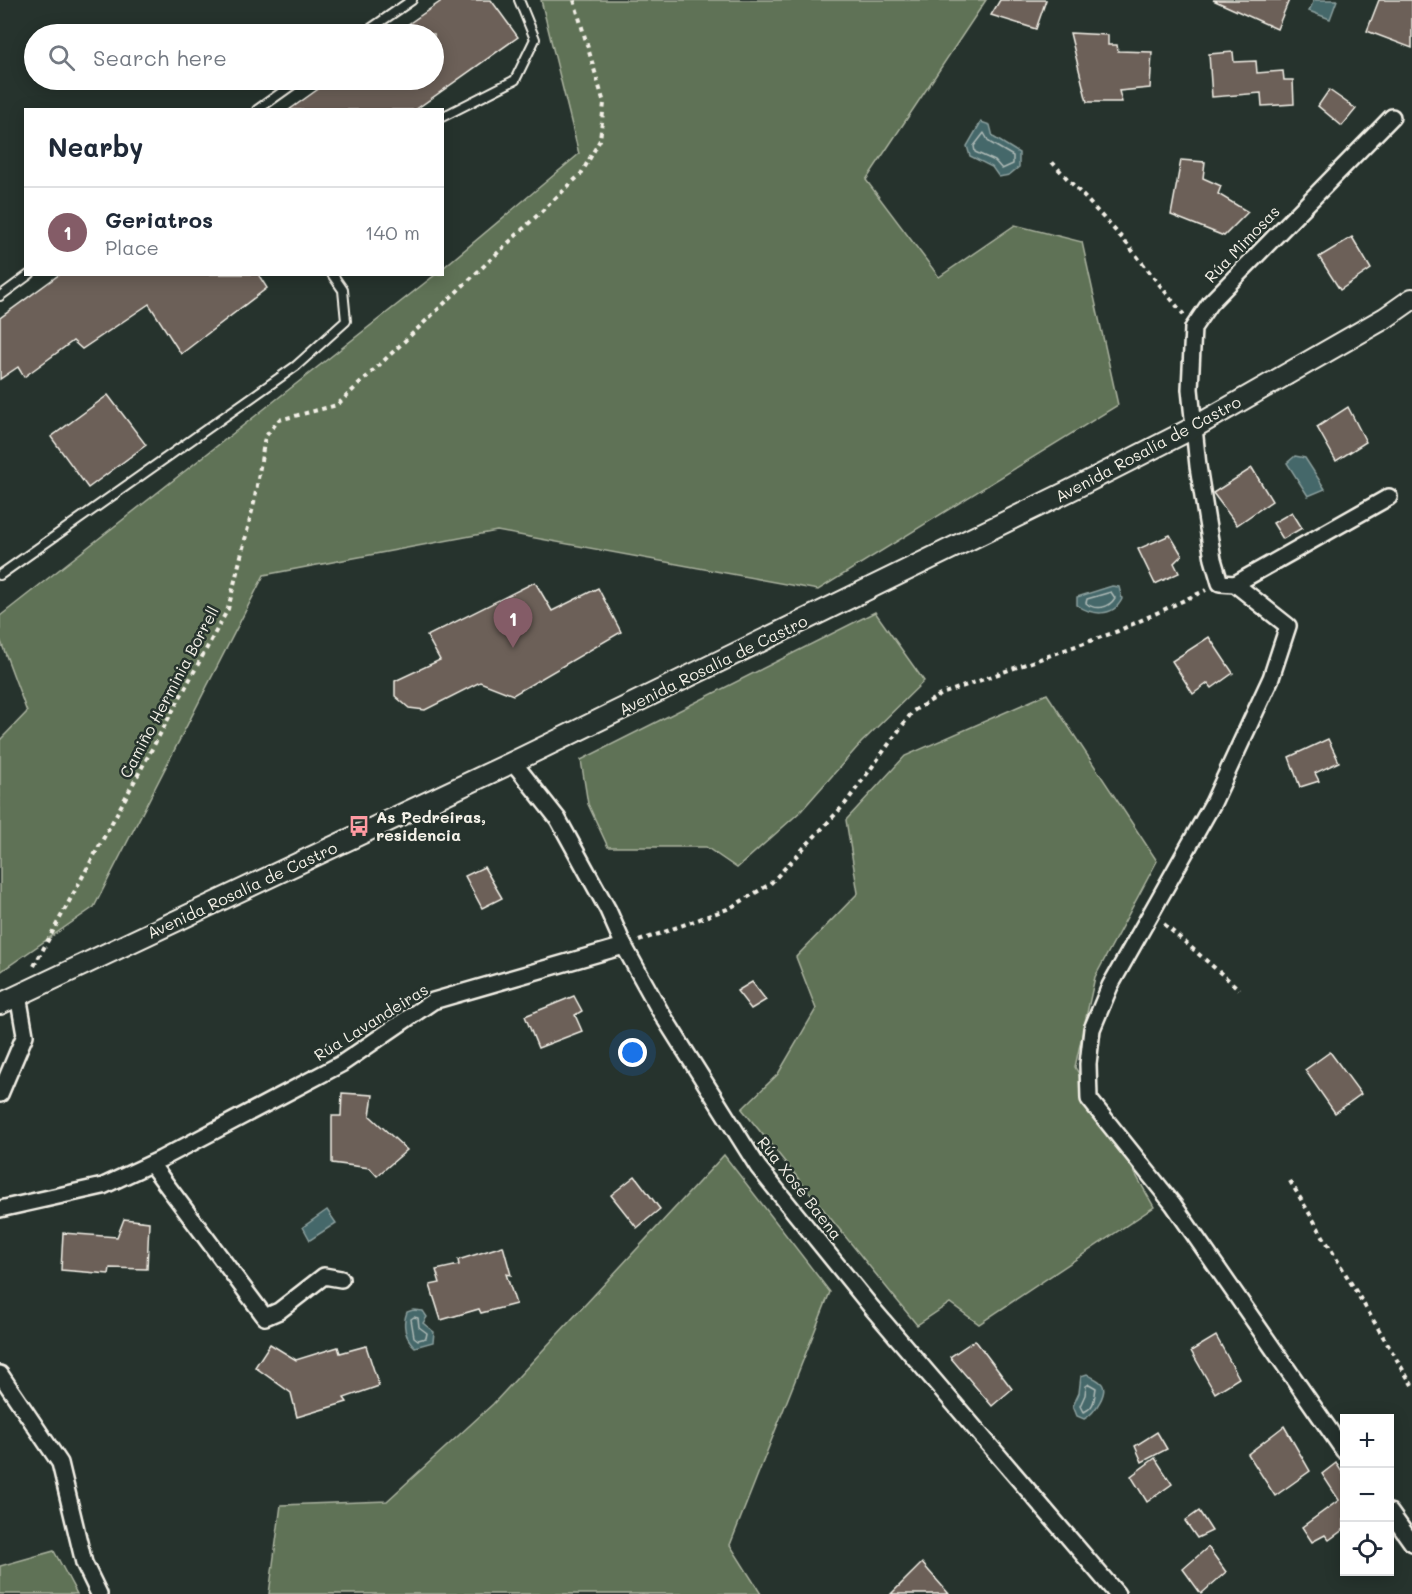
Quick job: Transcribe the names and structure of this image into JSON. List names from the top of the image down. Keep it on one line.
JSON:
{"streets":{"street":["Rúa Mimosas","Avenida Rosalía de Castro","Rúa Lavandeiras","Rúa Xosé Baena"],"path":["Camiño Herminia Borrell"]},"crossings":[["Avenida Rosalía de Castro","Camiño Herminia Borrell"],["Avenida Rosalía de Castro","Rúa Xosé Baena"],["Rúa Lavandeiras","Rúa Xosé Baena"]],"places":{"bus stop":["As Pedreiras, residencia"]},"page":{"search":"Search here","heading":"Nearby","list":[{"mark":"1","name":"Geriatros","note":"Place","value":"140 m"}],"pins":"1","map_buttons":["+","−"]}}
